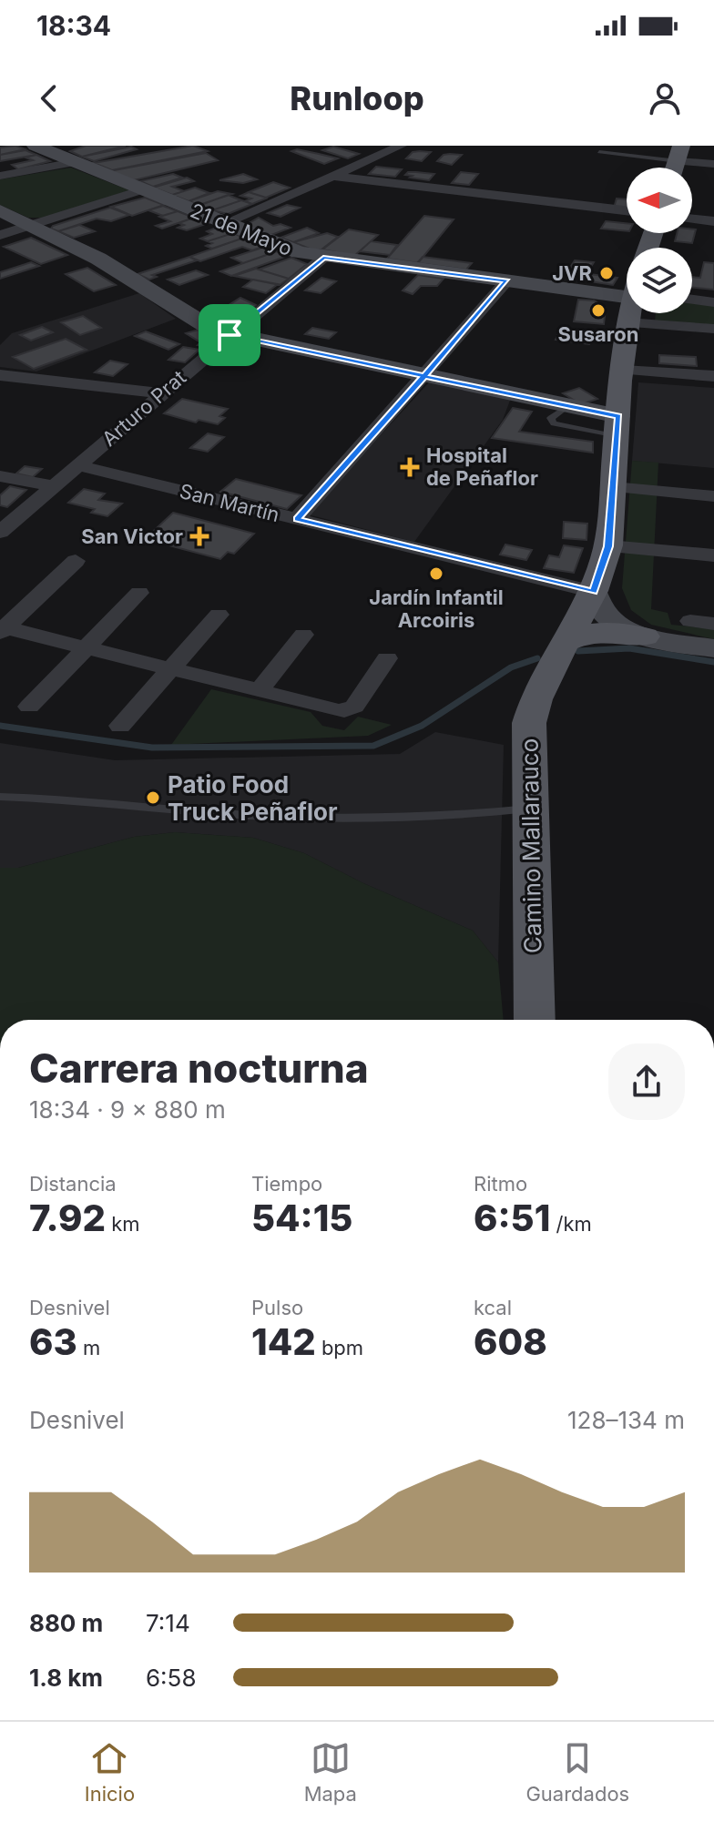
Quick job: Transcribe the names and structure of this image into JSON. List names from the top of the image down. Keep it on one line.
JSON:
{"streets":{"main road":["21 de Mayo","Camino Mallarauco"],"street":["Arturo Prat","San Martín"]},"crossings":[["21 de Mayo","Arturo Prat"],["Arturo Prat","San Martín"],["San Martín","Camino Mallarauco"]],"places":{"other":["JVR","Susaron","Jardín Infantil Arcoiris","Patio Food Truck Peñaflor"],"health":["Hospital de Peñaflor","San Victor"]},"north":"left","page":{"status":"18:34","header":"Runloop","heading":["Carrera nocturna","18:34 · 9 × 880 m"],"stats":[["Distancia","7.92 km"],["Tiempo","54:15"],["Ritmo","6:51 /km"],["Desnivel","63 m"],["Pulso","142 bpm"],["kcal","608"]],"chart":["Desnivel","128–134 m"],"list":[{"name":"880 m","note":"7:14"},{"name":"1.8 km","note":"6:58"}],"tabs":["Inicio","Mapa","Guardados"]}}
